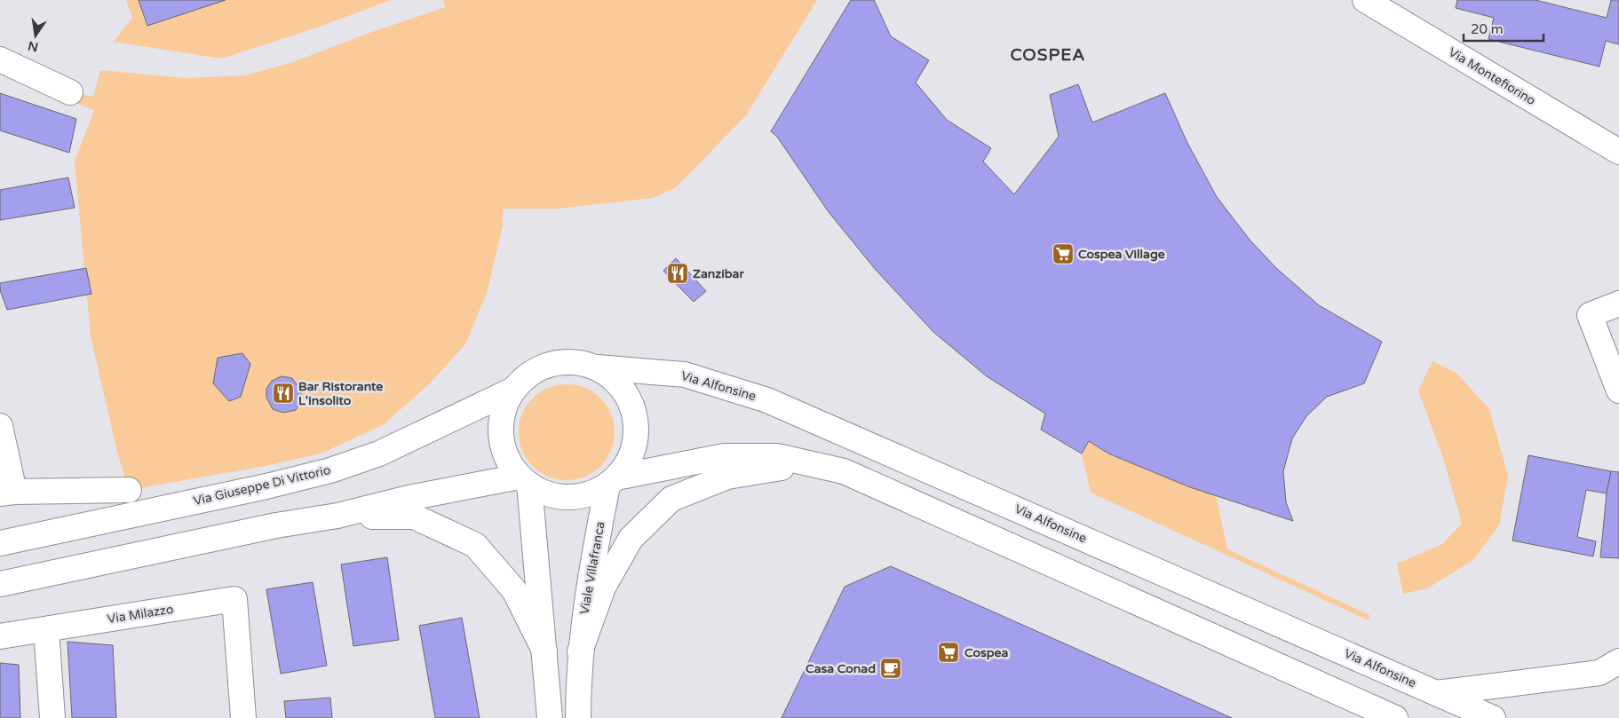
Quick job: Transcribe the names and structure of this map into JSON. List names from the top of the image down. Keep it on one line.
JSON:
{"streets":{"main road":["Via Montefiorino","Via Alfonsine","Via Giuseppe Di Vittorio","Viale Villafranca","Via Milazzo"]},"crossings":[["Via Alfonsine","Via Giuseppe Di Vittorio"],["Via Alfonsine","Viale Villafranca"],["Via Giuseppe Di Vittorio","Viale Villafranca"]],"districts":["COSPEA"],"places":{"supermarket":["Cospea Village","Cospea"],"restaurant":["Zanzibar","Bar Ristorante L'insolito"],"cafe":["Casa Conad"]},"scale_bar":"20 m","north":"bottom"}
